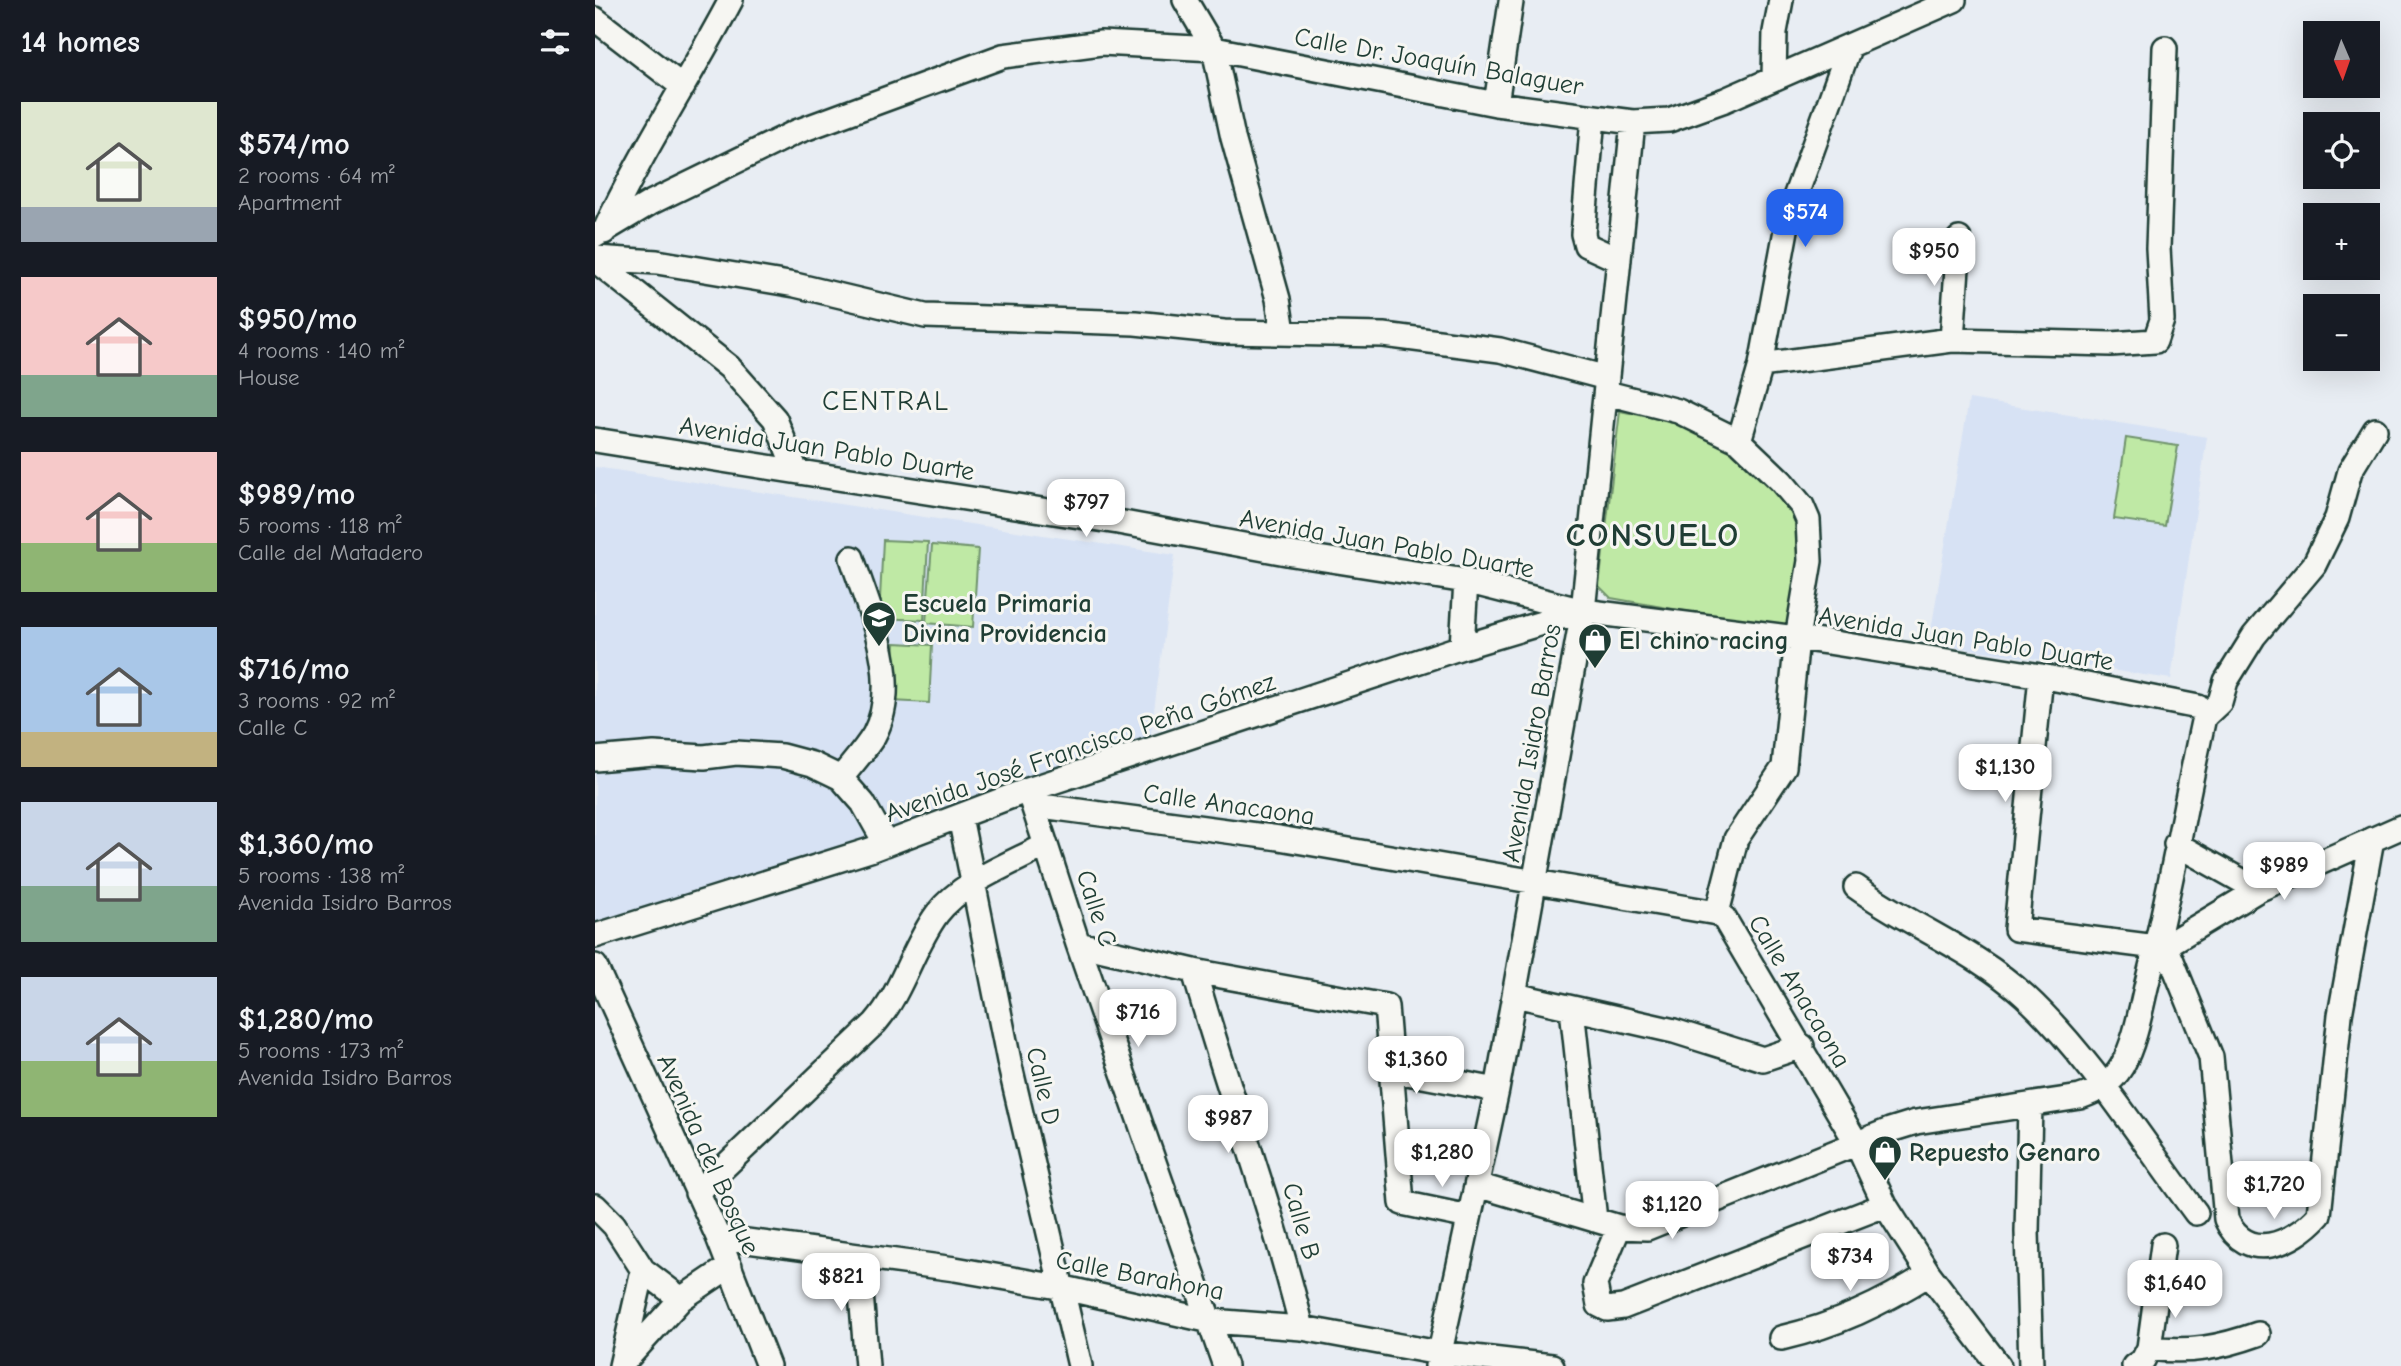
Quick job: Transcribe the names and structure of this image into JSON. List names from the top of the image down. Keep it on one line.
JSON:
{"streets":{"street":["Calle Dr. Joaquín Balaguer","Avenida Juan Pablo Duarte","Avenida Isidro Barros","Avenida José Francisco Peña Gómez","Calle Anacaona","Calle C","Calle D","Avenida del Bosque","Calle B","Calle Barahona"]},"crossings":[["Calle Dr. Joaquín Balaguer","Avenida Isidro Barros"],["Avenida Juan Pablo Duarte","Avenida Isidro Barros"],["Avenida Juan Pablo Duarte","Avenida José Francisco Peña Gómez"],["Avenida Isidro Barros","Avenida José Francisco Peña Gómez"],["Avenida Isidro Barros","Calle Anacaona"],["Avenida Isidro Barros","Calle Barahona"],["Avenida José Francisco Peña Gómez","Calle Anacaona"],["Avenida José Francisco Peña Gómez","Calle C"],["Avenida José Francisco Peña Gómez","Calle D"],["Calle Anacaona","Calle C"],["Calle C","Calle Barahona"],["Calle D","Calle Barahona"],["Avenida del Bosque","Calle Barahona"],["Calle B","Calle Barahona"]],"districts":["CENTRAL","CONSUELO"],"places":{"school or university":["Escuela Primaria Divina Providencia"],"shop":["El chino racing","Repuesto Genaro"]},"north":"bottom","page":{"heading":"14 homes","map_buttons":["+","−"],"list":[{"name":"$574/mo","note":"2 rooms · 64 m² · Apartment"},{"name":"$950/mo","note":"4 rooms · 140 m² · House"},{"name":"$989/mo","note":"5 rooms · 118 m² · Calle del Matadero"},{"name":"$716/mo","note":"3 rooms · 92 m² · Calle C"},{"name":"$1,360/mo","note":"5 rooms · 138 m² · Avenida Isidro Barros"},{"name":"$1,280/mo","note":"5 rooms · 173 m² · Avenida Isidro Barros"}],"price":["$574","$950","$797","$1,130","$989","$716","$1,360","$987","$1,280","$1,720","$1,120","$734","$821","$1,640"]}}
